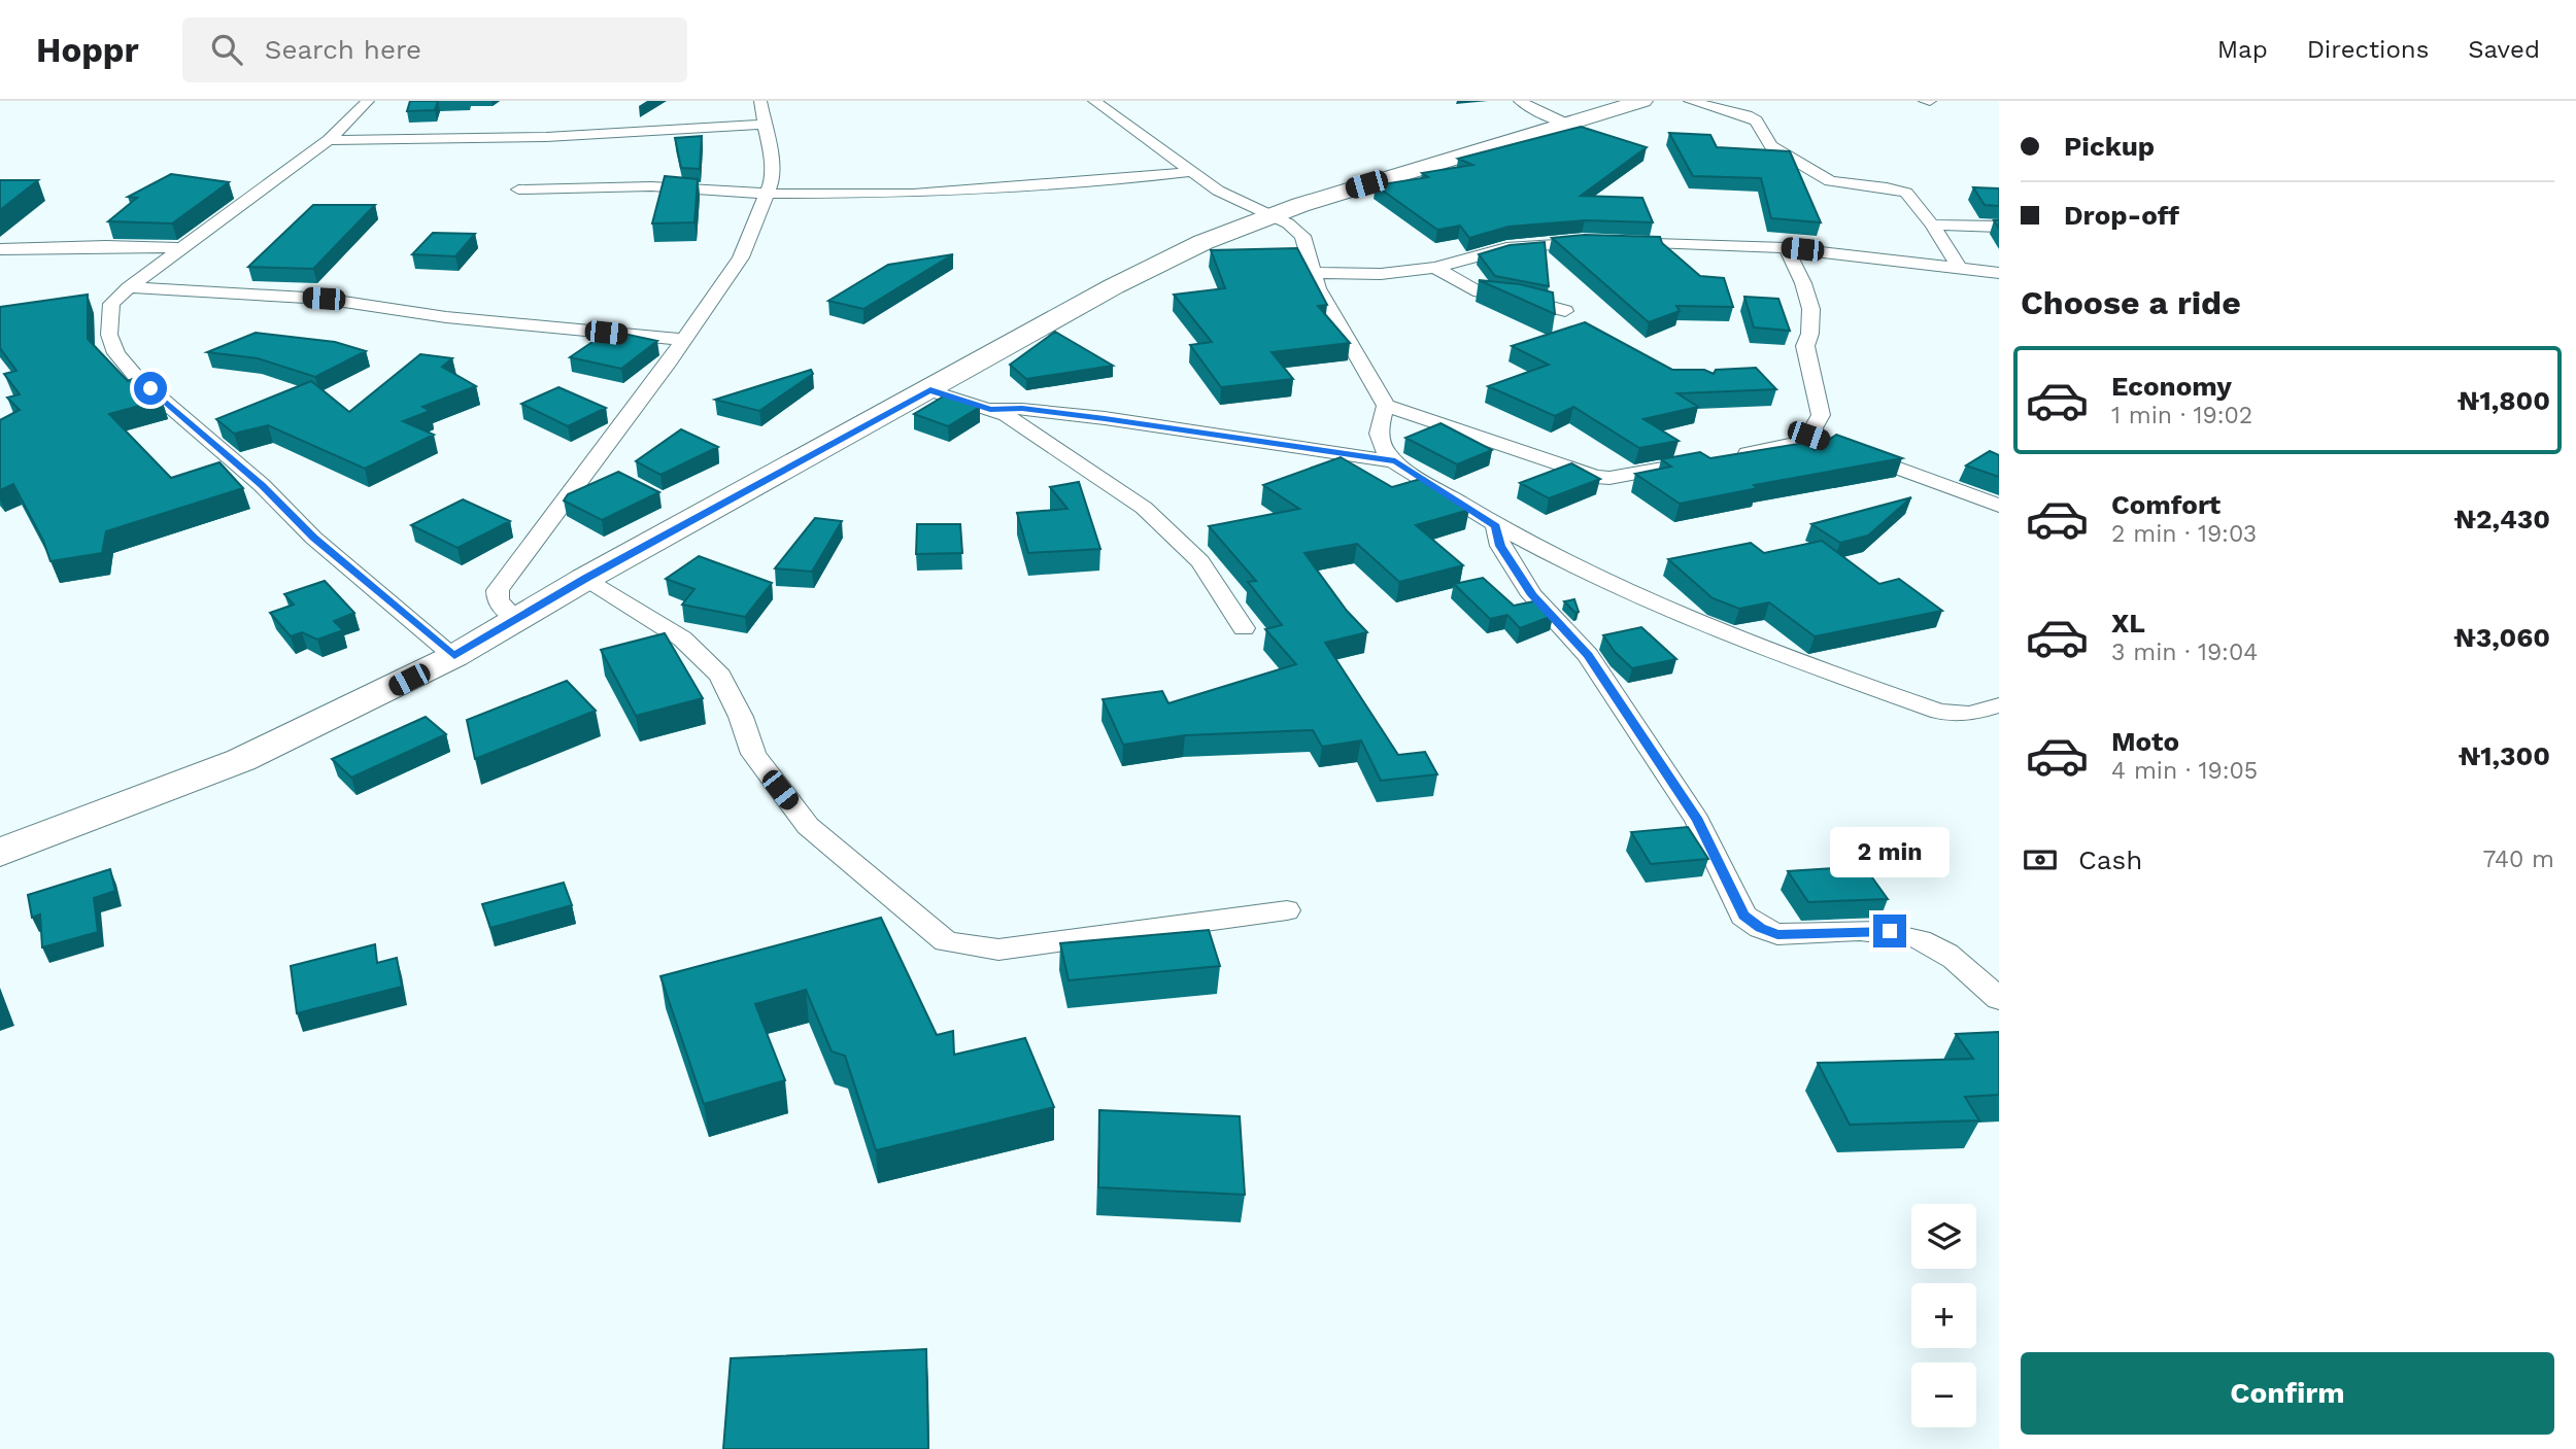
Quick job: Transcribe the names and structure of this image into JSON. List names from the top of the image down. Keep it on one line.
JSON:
{"page":{"header":"Hoppr","search":"Search here","nav":["Map","Directions","Saved"],"banner":["Pickup","Drop-off"],"heading":"Choose a ride","list":[{"name":"Economy","note":"1 min · 19:02","value":"₦1,800"},{"name":"Comfort","note":"2 min · 19:03","value":"₦2,430"},{"name":"XL","note":"3 min · 19:04","value":"₦3,060"},{"name":"Moto","note":"4 min · 19:05","value":"₦1,300"}],"pay":["Cash","740 m"],"bubble":"2 min","map_buttons":["+","−"],"buttons":"Confirm"}}
